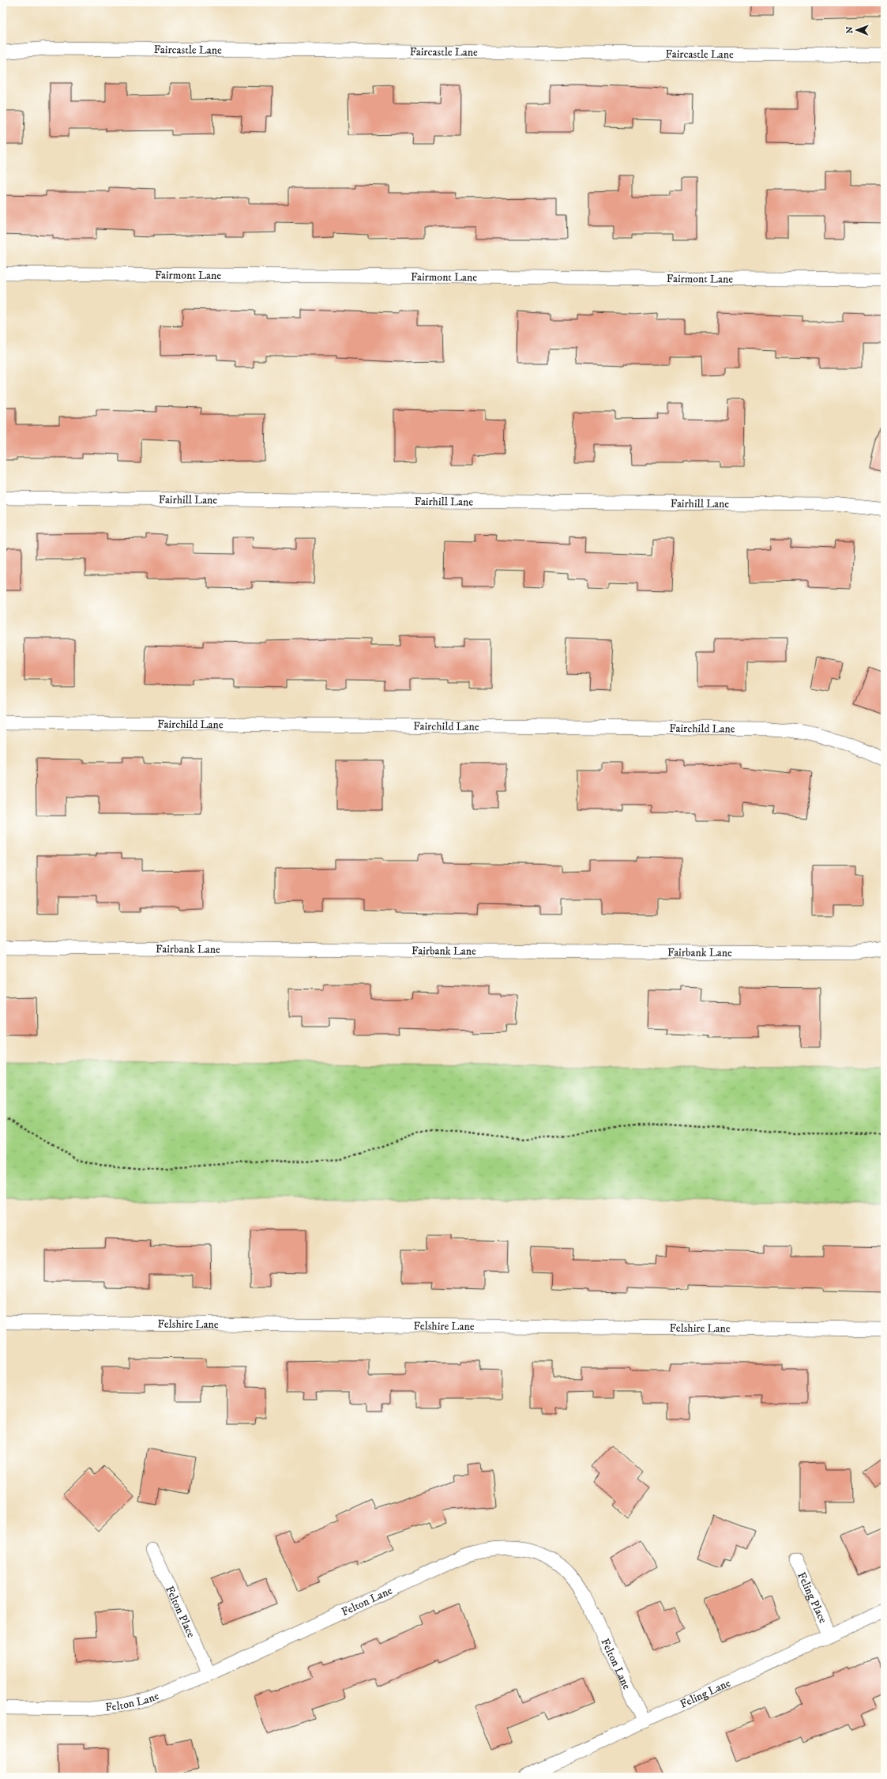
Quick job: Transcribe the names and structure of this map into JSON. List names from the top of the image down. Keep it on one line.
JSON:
{"streets":{"street":["Faircastle Lane","Fairmont Lane","Fairhill Lane","Fairchild Lane","Fairbank Lane","Felshire Lane","Feling Place","Felton Lane","Felton Place","Feling Lane"]},"crossings":[["Feling Place","Feling Lane"],["Felton Lane","Felton Place"],["Felton Lane","Feling Lane"]],"north":"left"}
